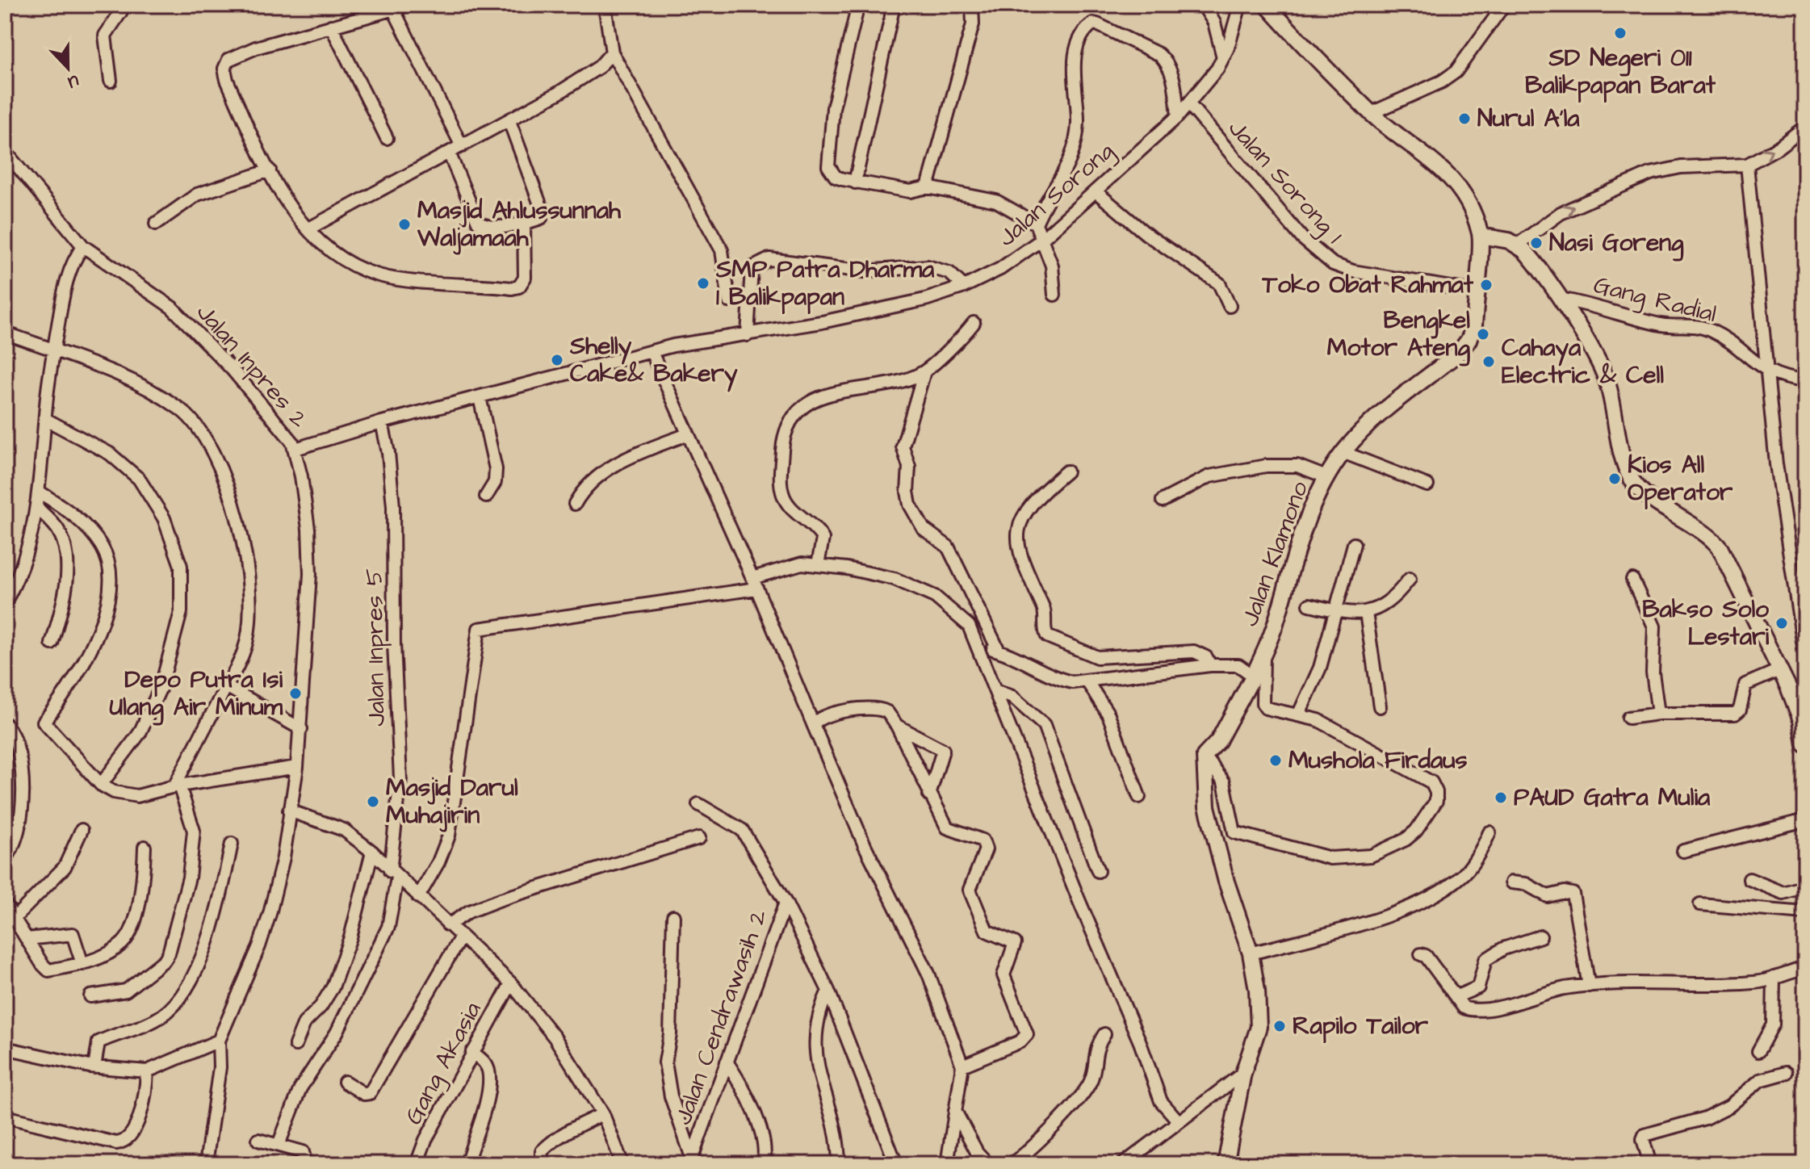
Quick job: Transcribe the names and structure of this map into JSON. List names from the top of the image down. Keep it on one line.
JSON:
{"streets":{"main road":["Jalan Klamono"],"street":["Jalan Sorong 1","Jalan Sorong","Gang Radial","Jalan Inpres 2","Jalan Inpres 5","Jalan Cendrawasih 2","Gang Akasia"]},"crossings":[["Jalan Sorong 1","Jalan Sorong"],["Jalan Sorong 1","Jalan Klamono"],["Jalan Sorong","Jalan Inpres 2"],["Jalan Inpres 2","Jalan Inpres 5"]],"places":["SD Negeri 011 Balikpapan Barat","Nurul A'la","Masjid Ahlussunnah Waljamaah","Nasi Goreng","SMP Patra Dharma 1 Balikpapan","Toko Obat Rahmat","Bengkel Motor Ateng","Shelly Cake& Bakery","Cahaya Electric & Cell","Kios All Operator","Bakso Solo Lestari","Depo Putra Isi Ulang Air Minum","Mushola Firdaus","PAUD Gatra Mulia","Masjid Darul Muhajirin","Rapilo Tailor"],"north":"bottom"}
